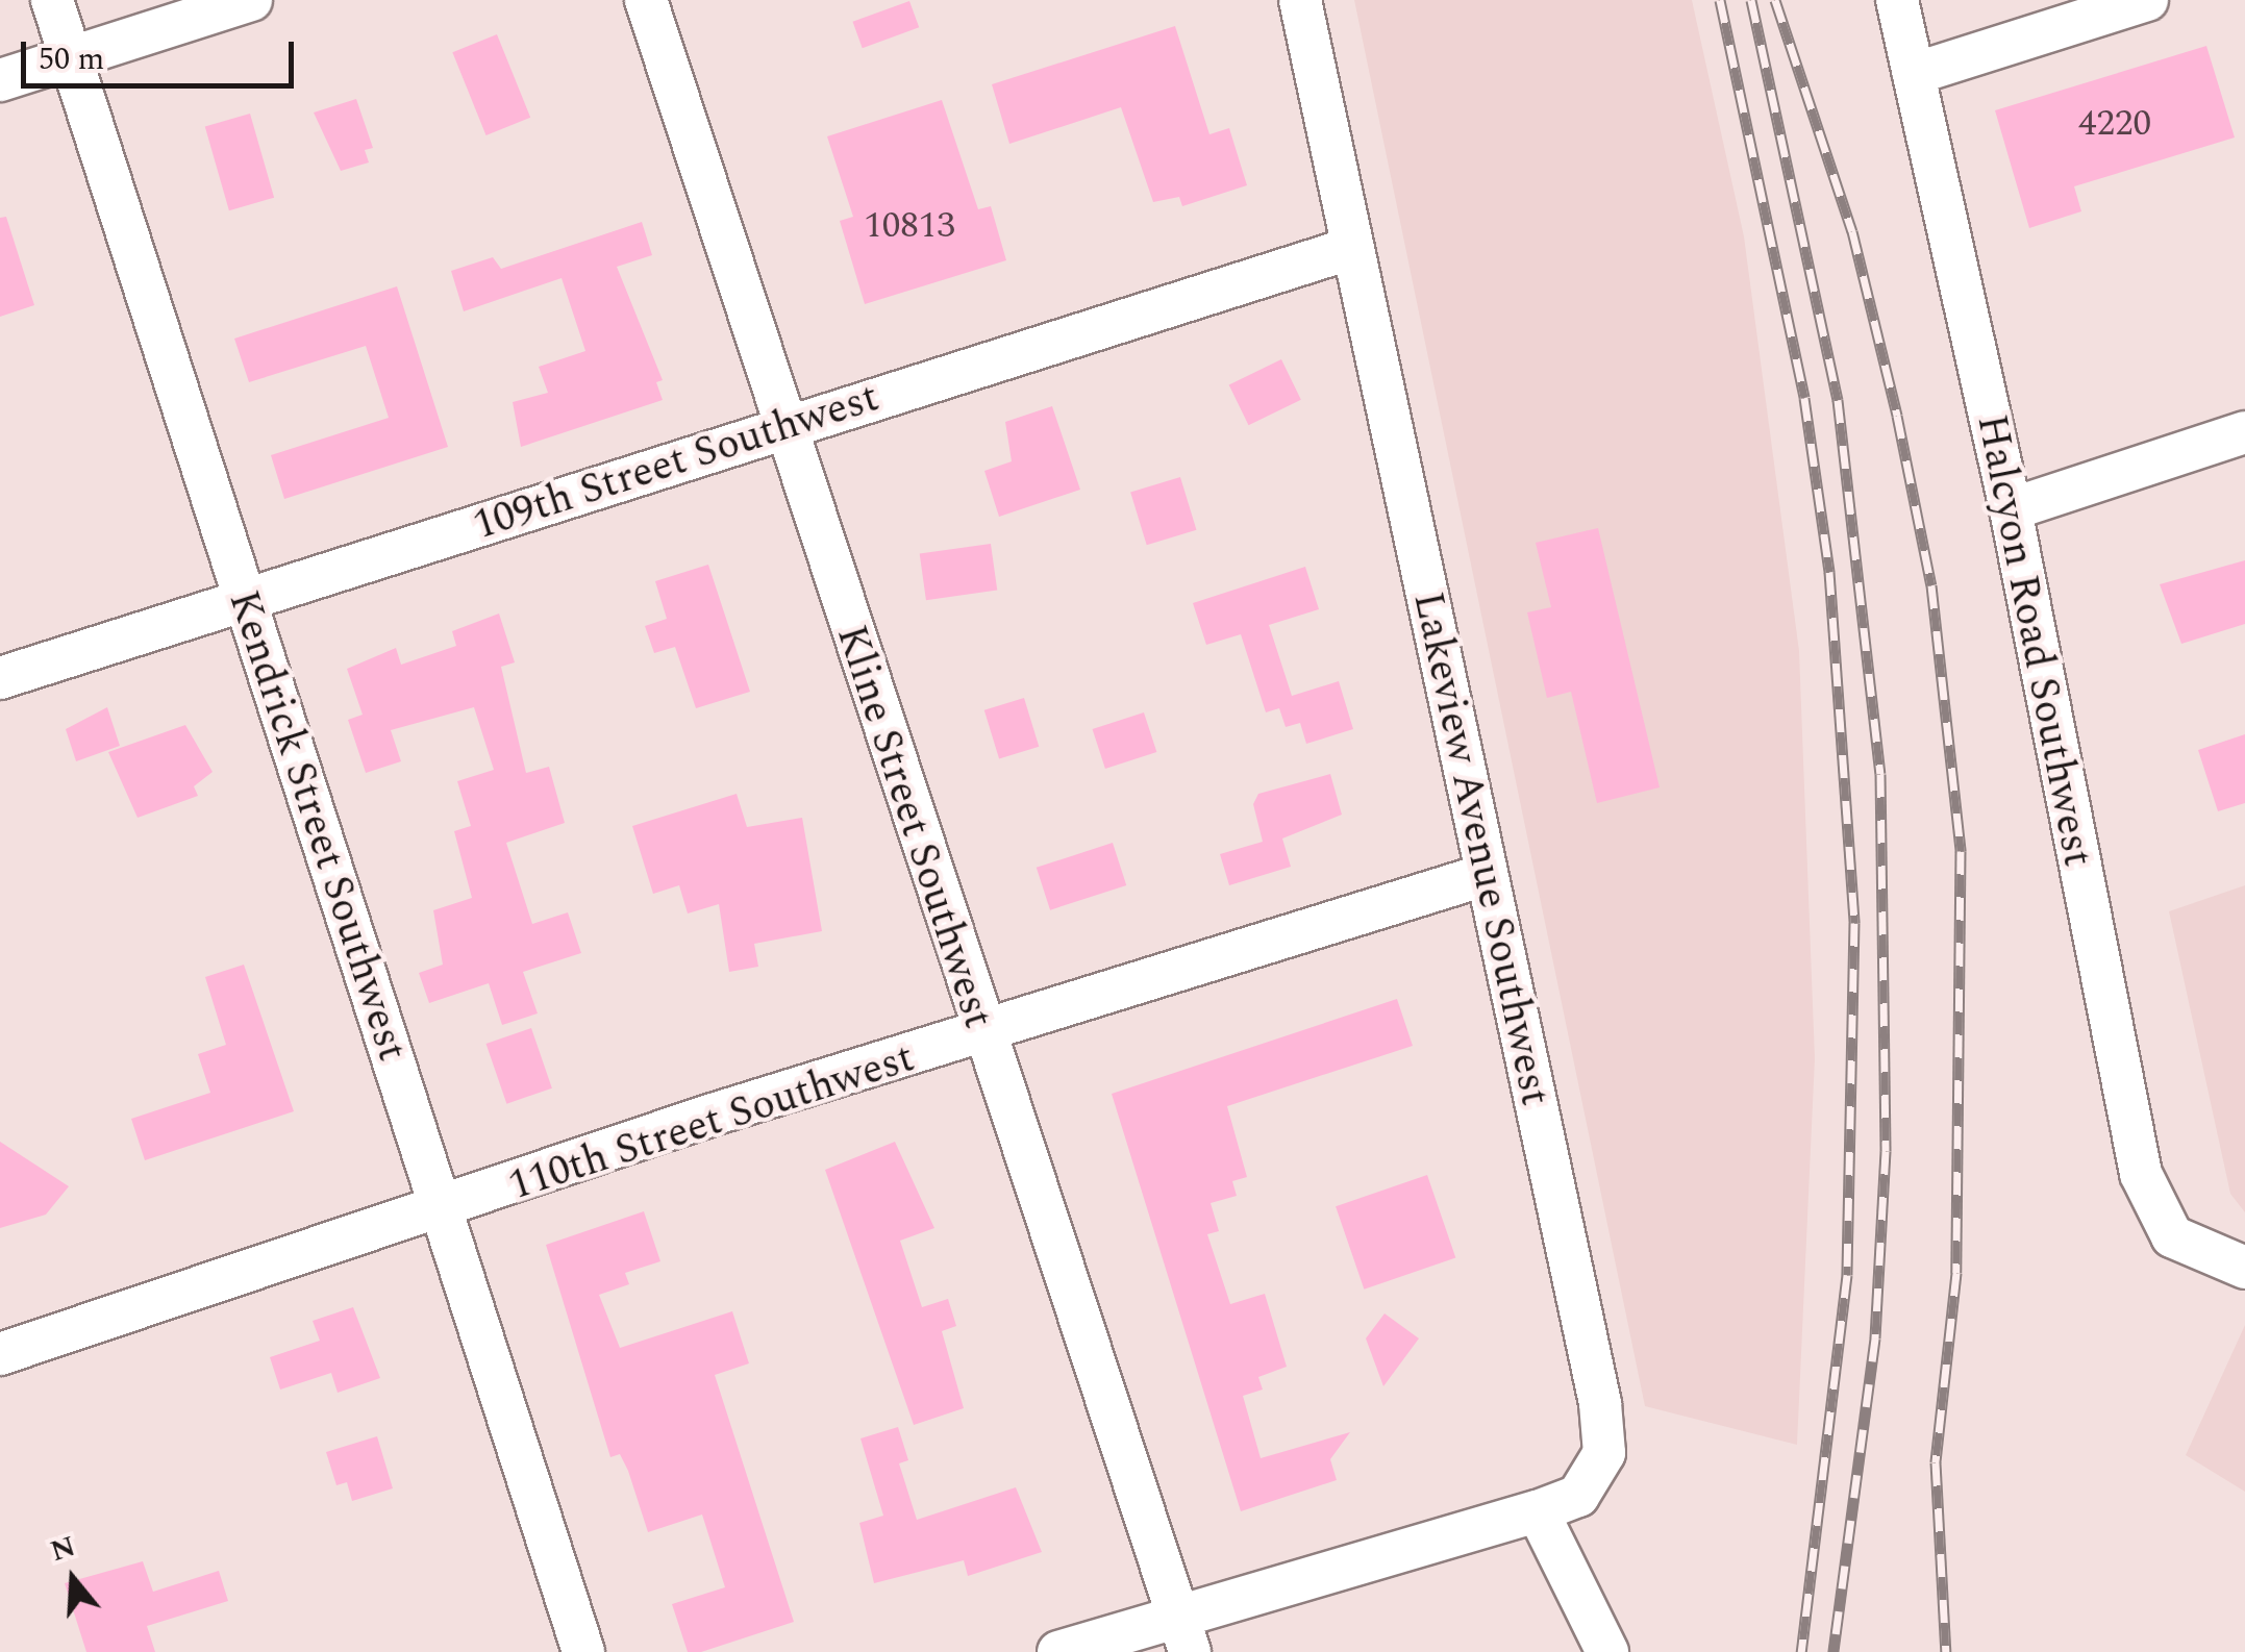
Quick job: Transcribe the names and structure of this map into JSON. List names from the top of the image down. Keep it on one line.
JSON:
{"streets":{"street":["109th Street Southwest","Halcyon Road Southwest","Kendrick Street Southwest","Kline Street Southwest","Lakeview Avenue Southwest","110th Street Southwest"]},"crossings":[["109th Street Southwest","Kendrick Street Southwest"],["109th Street Southwest","Kline Street Southwest"],["109th Street Southwest","Lakeview Avenue Southwest"],["Kendrick Street Southwest","110th Street Southwest"],["Kline Street Southwest","Lakeview Avenue Southwest"],["Kline Street Southwest","110th Street Southwest"],["Lakeview Avenue Southwest","110th Street Southwest"]],"house_numbers":["4220","10813"],"scale_bar":"50 m","north":"top"}
